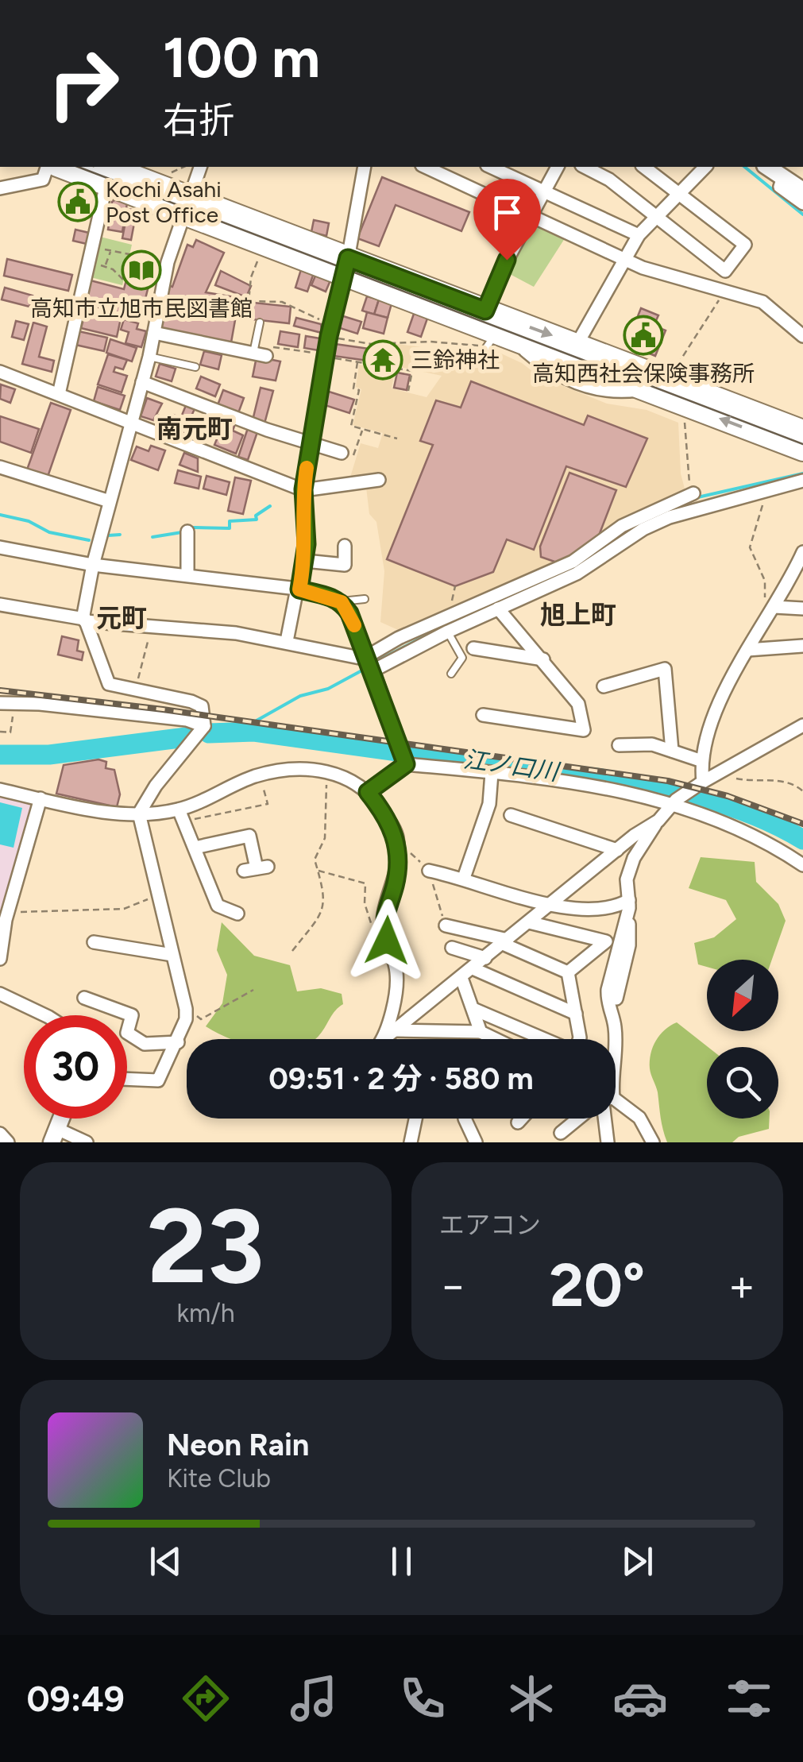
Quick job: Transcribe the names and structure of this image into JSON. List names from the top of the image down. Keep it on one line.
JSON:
{"districts":["南元町","旭上町","元町"],"water":["江ノ口川"],"places":{"public building":["Kochi Asahi Post Office","高知西社会保険事務所"],"library":["高知市立旭市民図書館"],"temple":["三鈴神社"]},"north":"bottom left","page":{"turn":["100 m","右折"],"limit":"30","trip":"09:51 · 2 分 · 580 m","tile":[["23","km/h"],"エアコン"],"heat":["−","20°","+"],"song":["Neon Rain","Kite Club"],"tabs":"09:49"}}
